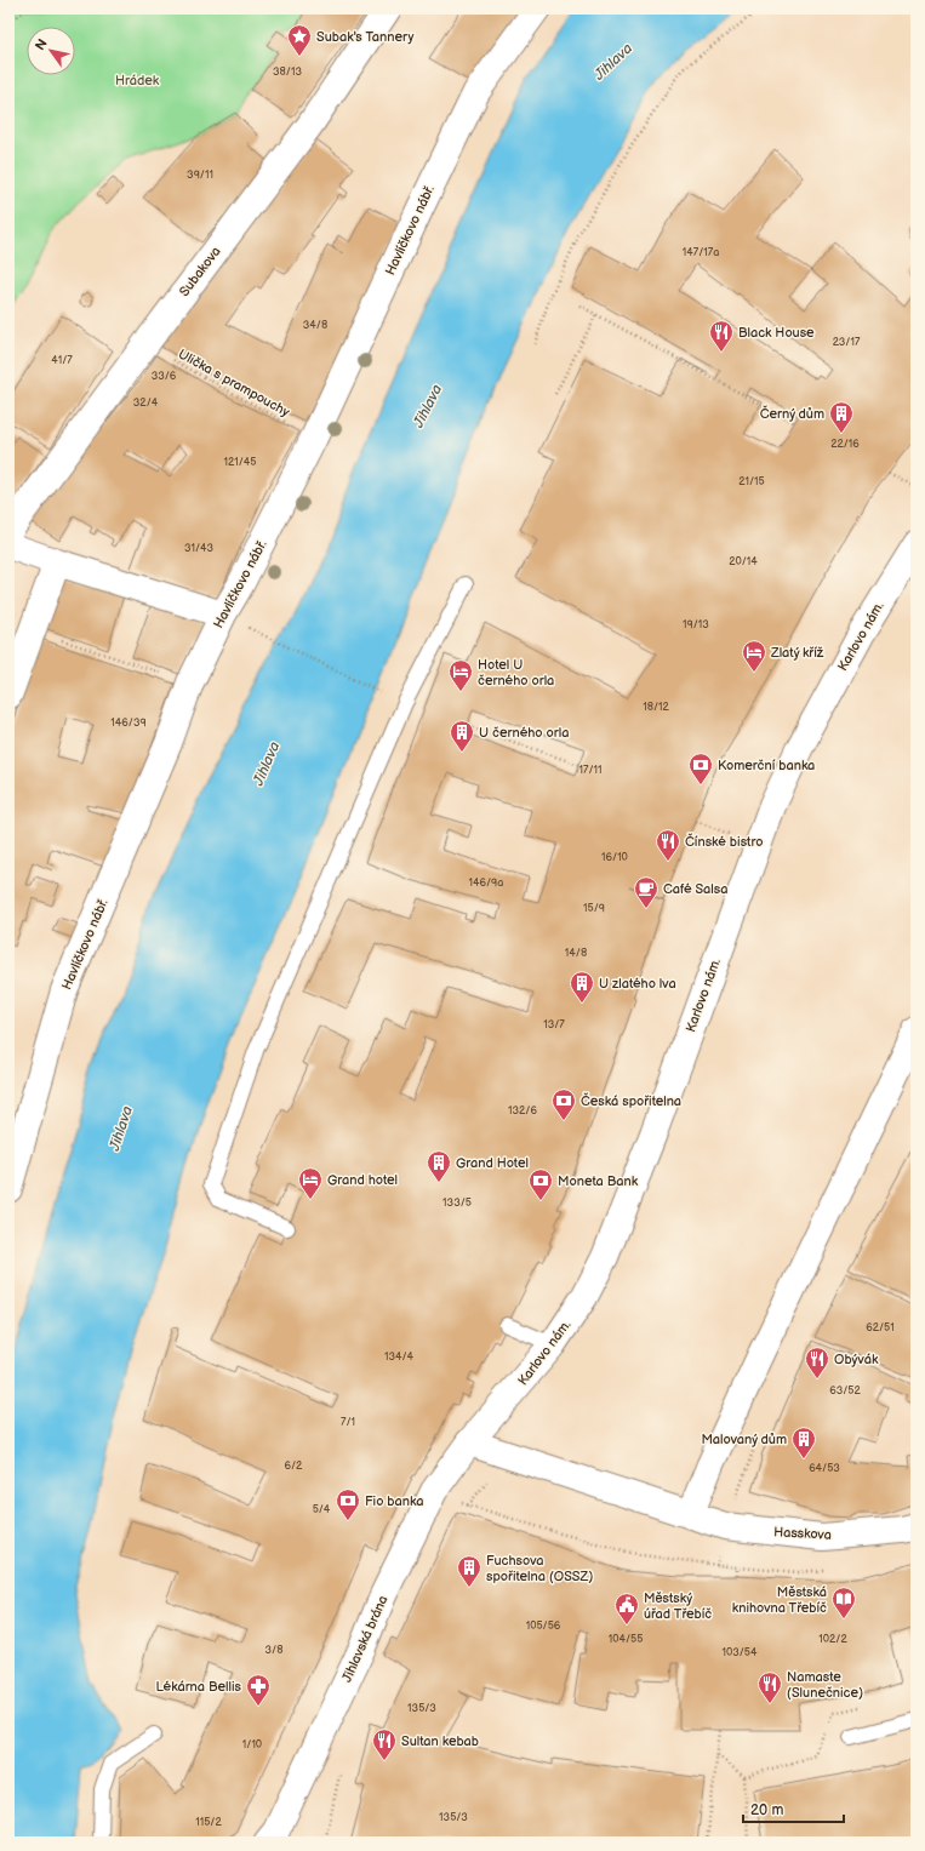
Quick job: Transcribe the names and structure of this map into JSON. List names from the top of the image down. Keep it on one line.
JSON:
{"streets":{"street":["Havlíčkovo nábř.","Subakova","Karlovo nám.","Hasskova","Jihlavská brána"],"path":["Ulička s prampouchy"]},"crossings":[["Havlíčkovo nábř.","Ulička s prampouchy"],["Subakova","Ulička s prampouchy"],["Karlovo nám.","Jihlavská brána"]],"water":["Jihlava"],"parks":["Hrádek"],"places":{"place":["Subak's Tannery"],"restaurant":["Black House","Čínské bistro","Obývák","Namaste (Slunečnice)","Sultan kebab"],"building":["Černý dům","U černého orla","U zlatého lva","Grand Hotel","Malovaný dům","Fuchsova spořitelna (OSSZ)"],"hotel":["Zlatý kříž","Hotel U černého orla","Grand hotel"],"bank":["Komerční banka","Česká spořitelna","Moneta Bank","Fio banka"],"cafe":["Café Salsa"],"library":["Městská knihovna Třebíč"],"public building":["Městský úřad Třebíč"],"pharmacy":["Lékárna Bellis"]},"house_numbers":["38/13","39/11","147/17a","34/8","23/17","41/7","33/6","32/4","22/16","121/45","21/15","31/43","20/14","19/13","18/12","146/39","17/11","16/10","146/9a","15/9","14/8","13/7","132/6","133/5","62/51","134/4","63/52","7/1","6/2","64/53","5/4","105/56","104/55","102/2","3/8","103/54","135/3","1/10","135/3","115/2"],"scale_bar":"20 m","north":"top left"}
